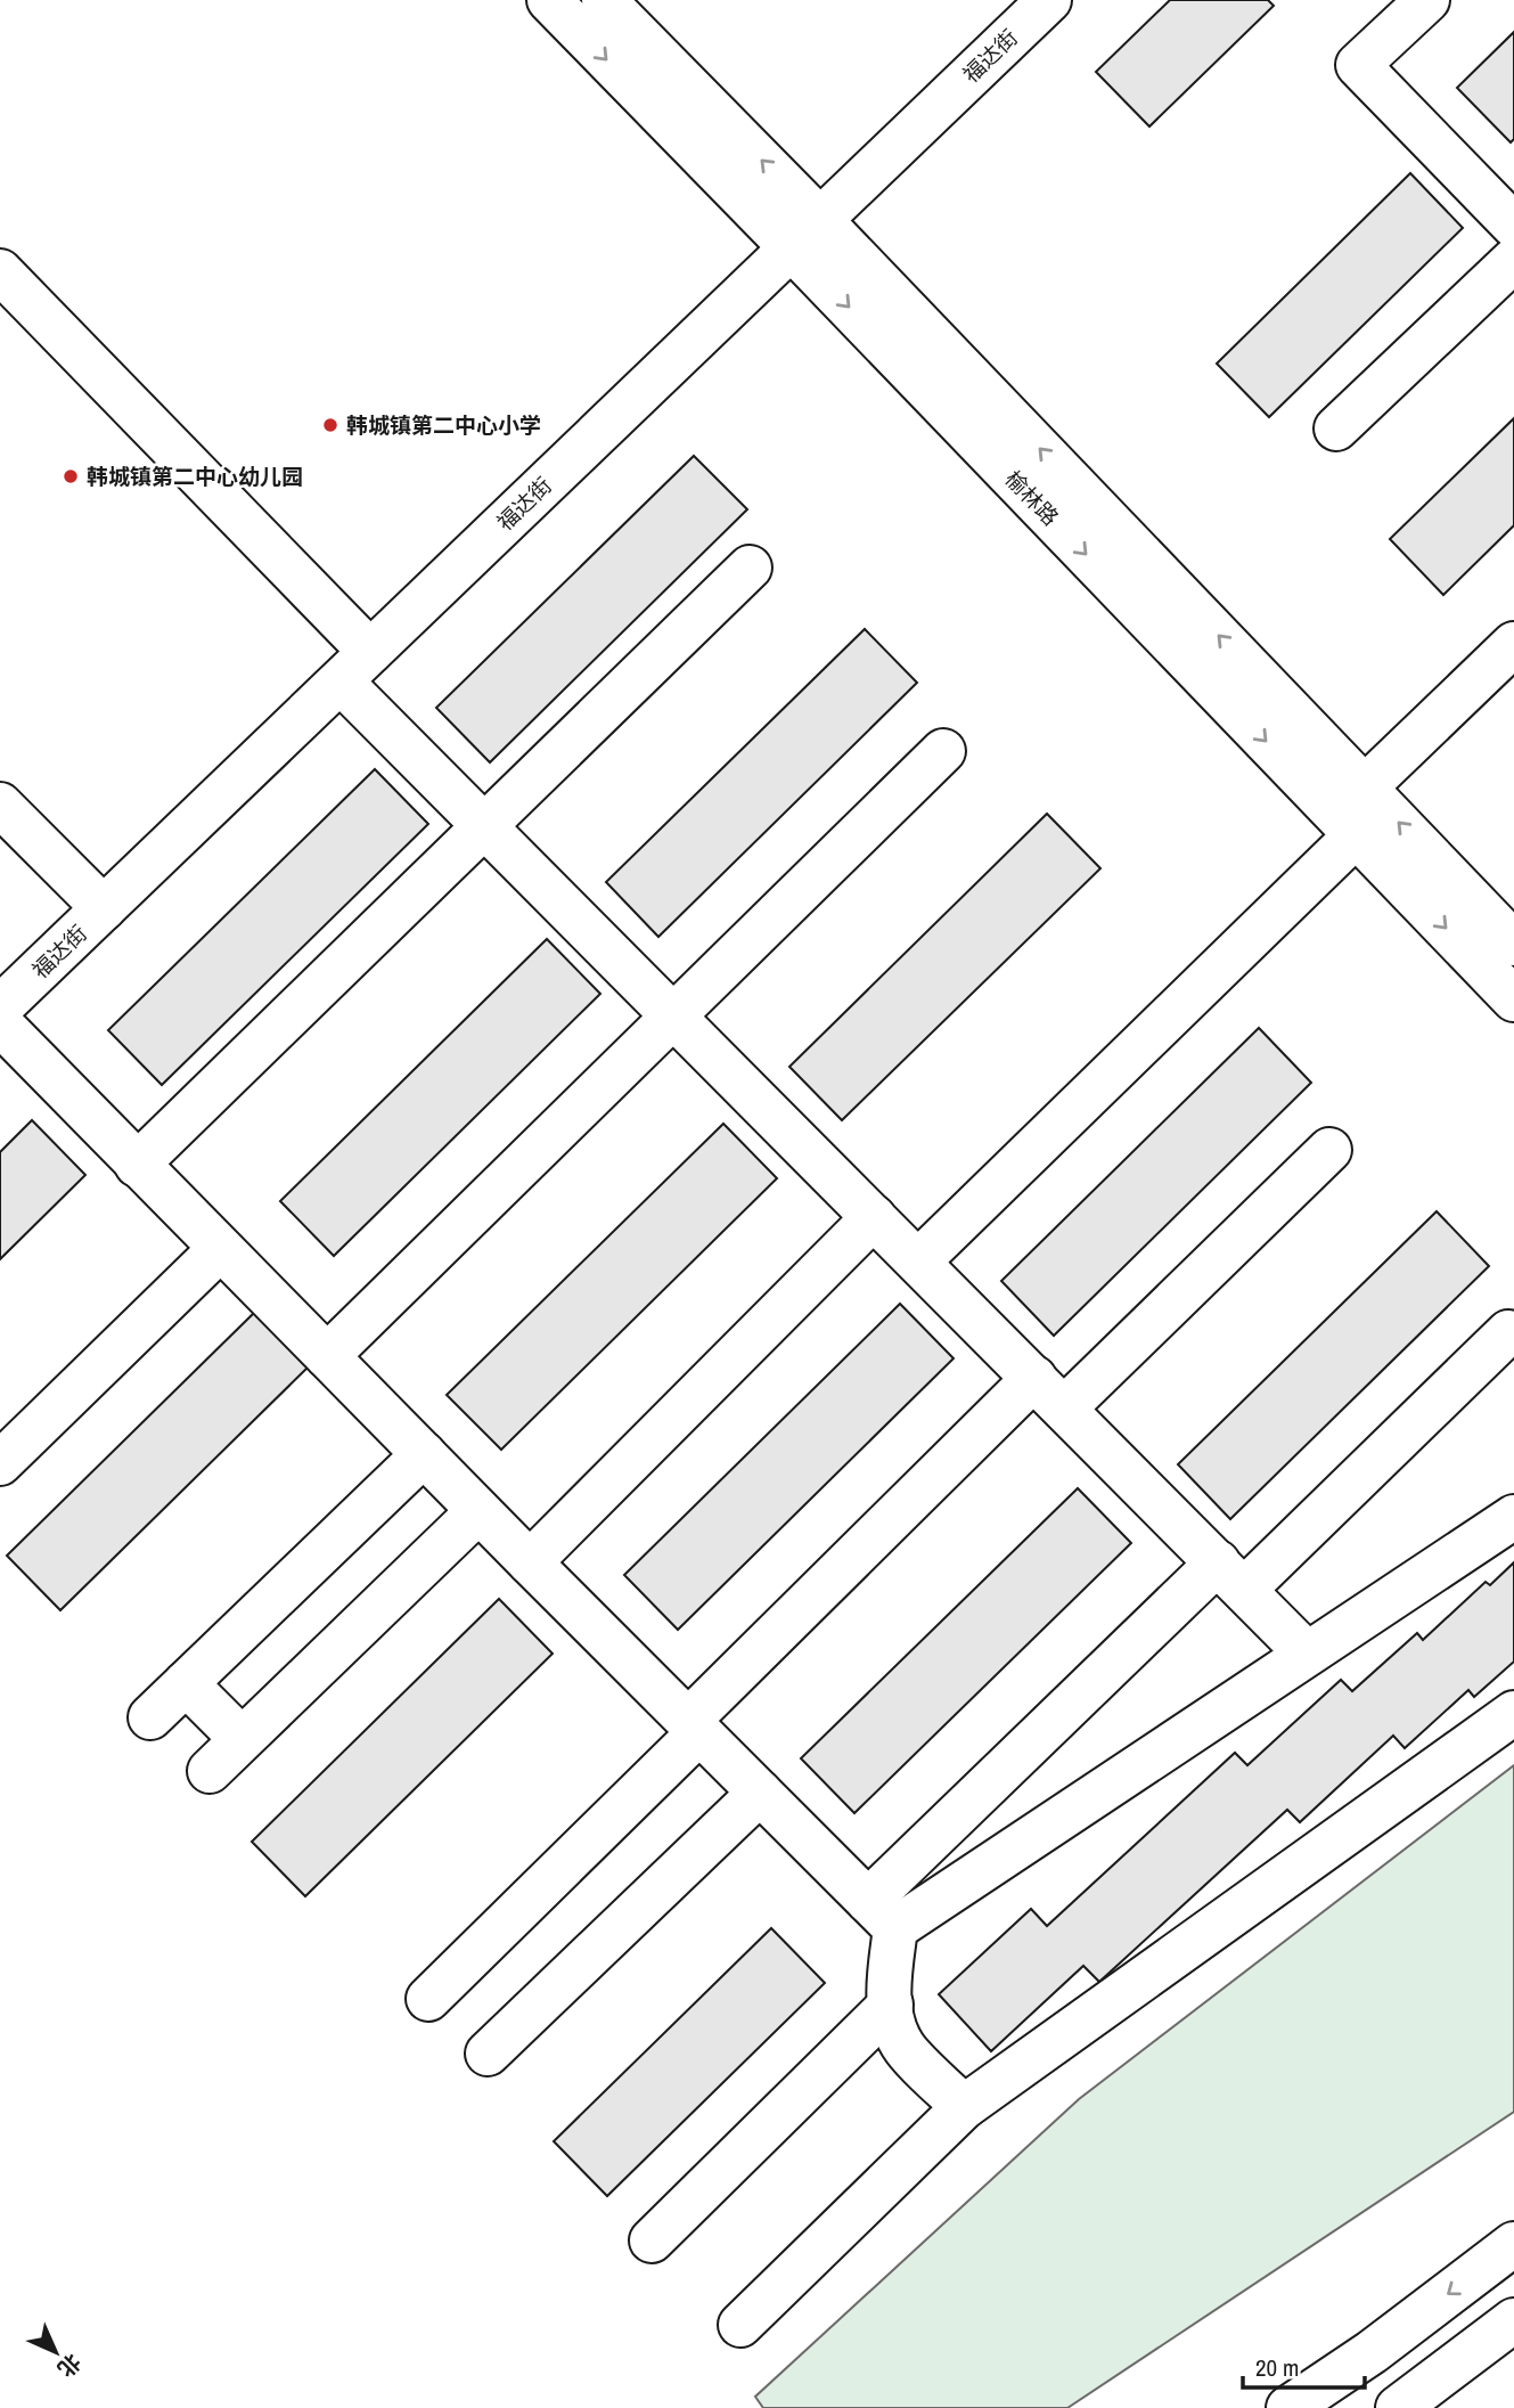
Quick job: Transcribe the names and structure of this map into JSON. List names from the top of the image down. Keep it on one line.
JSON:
{"streets":{"main road":["福达街","榆林路"]},"crossings":[["福达街","榆林路"]],"places":["韩城镇第二中心小学","韩城镇第二中心幼儿园"],"scale_bar":"20 m","north":"bottom right"}
